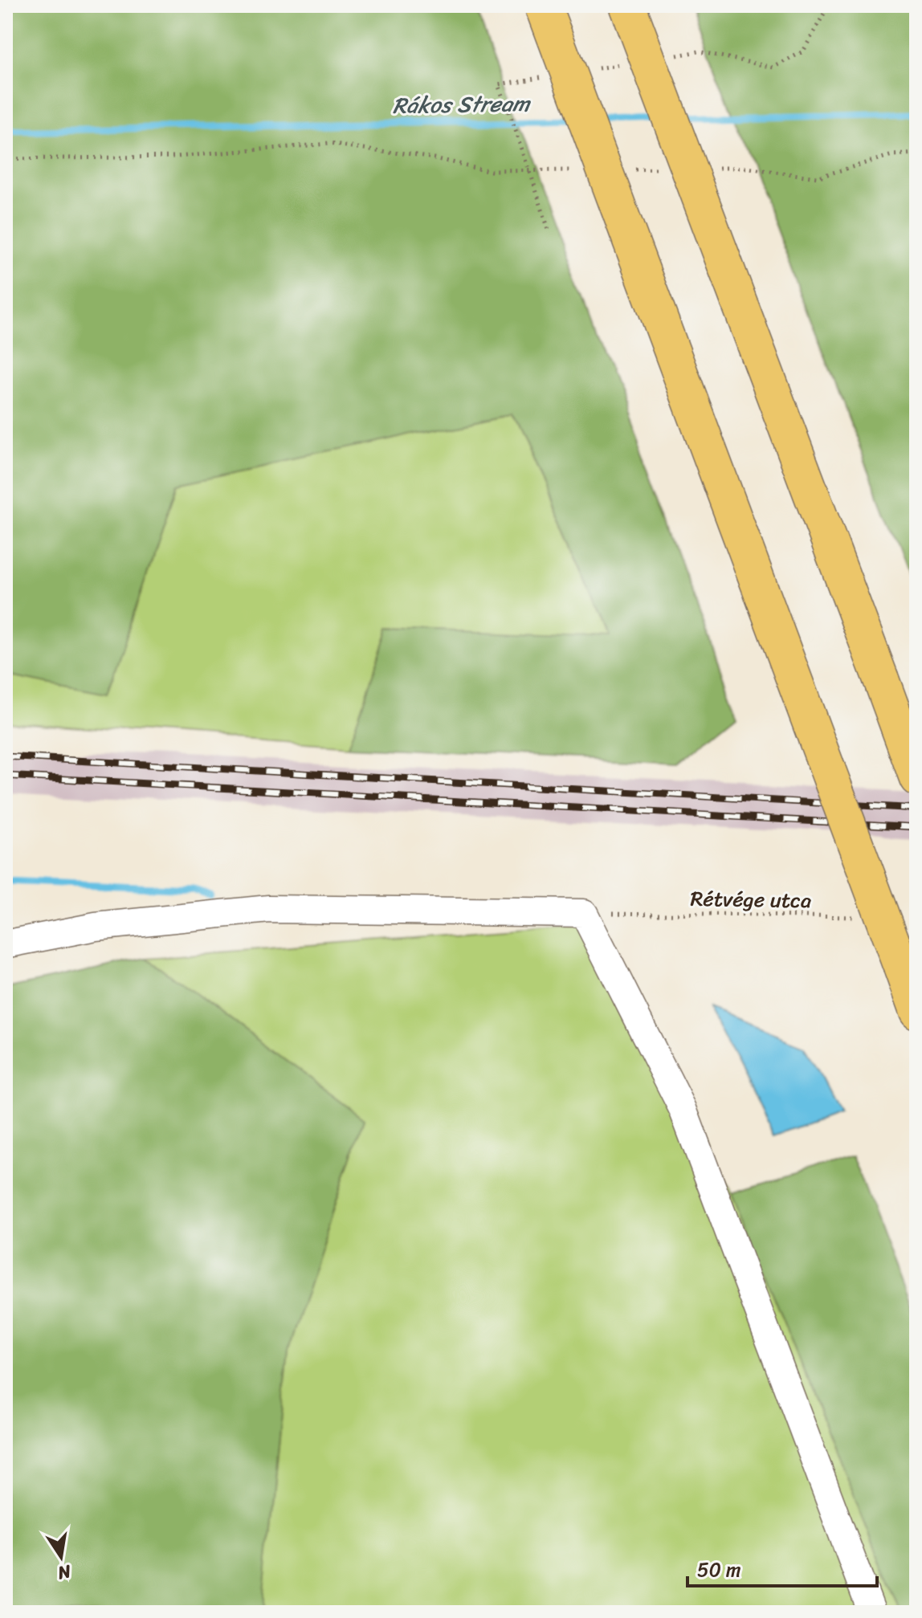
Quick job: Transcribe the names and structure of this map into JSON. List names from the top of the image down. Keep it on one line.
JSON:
{"streets":{"path":["Rétvége utca"]},"water":["Rákos Stream"],"scale_bar":"50 m","north":"bottom"}
